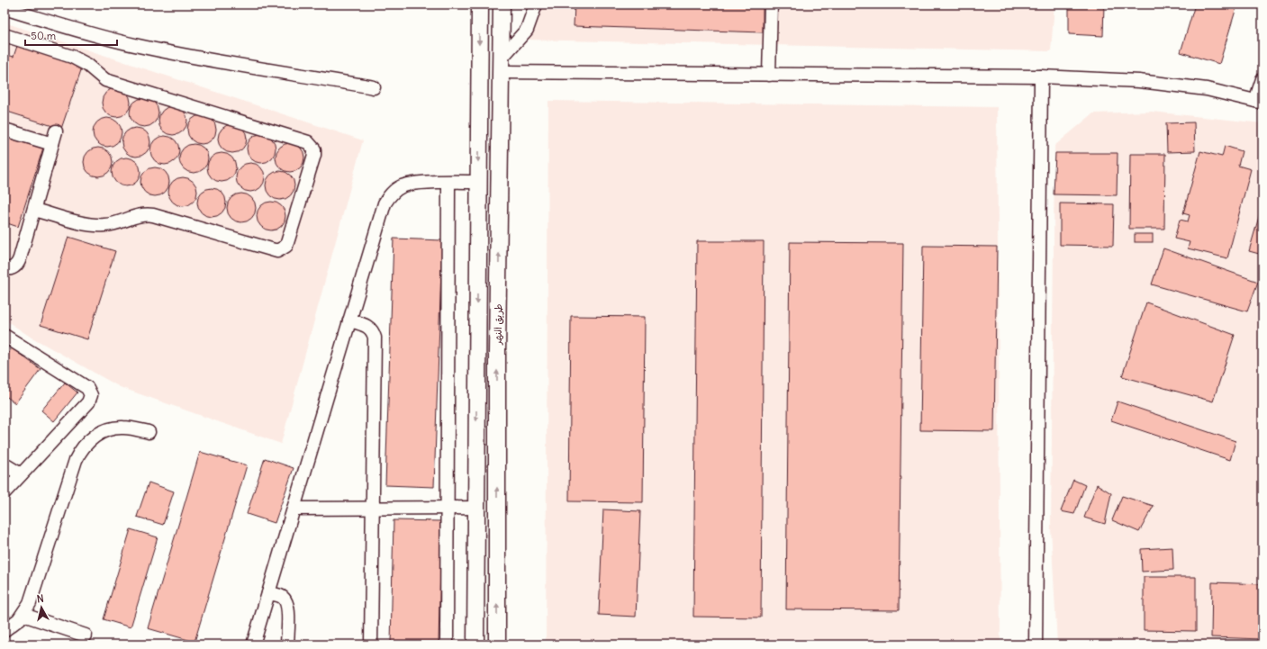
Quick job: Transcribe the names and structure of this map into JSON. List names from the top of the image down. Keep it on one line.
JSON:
{"streets":{"main road":["طريق النهر"]},"scale_bar":"50 m","north":"top"}
